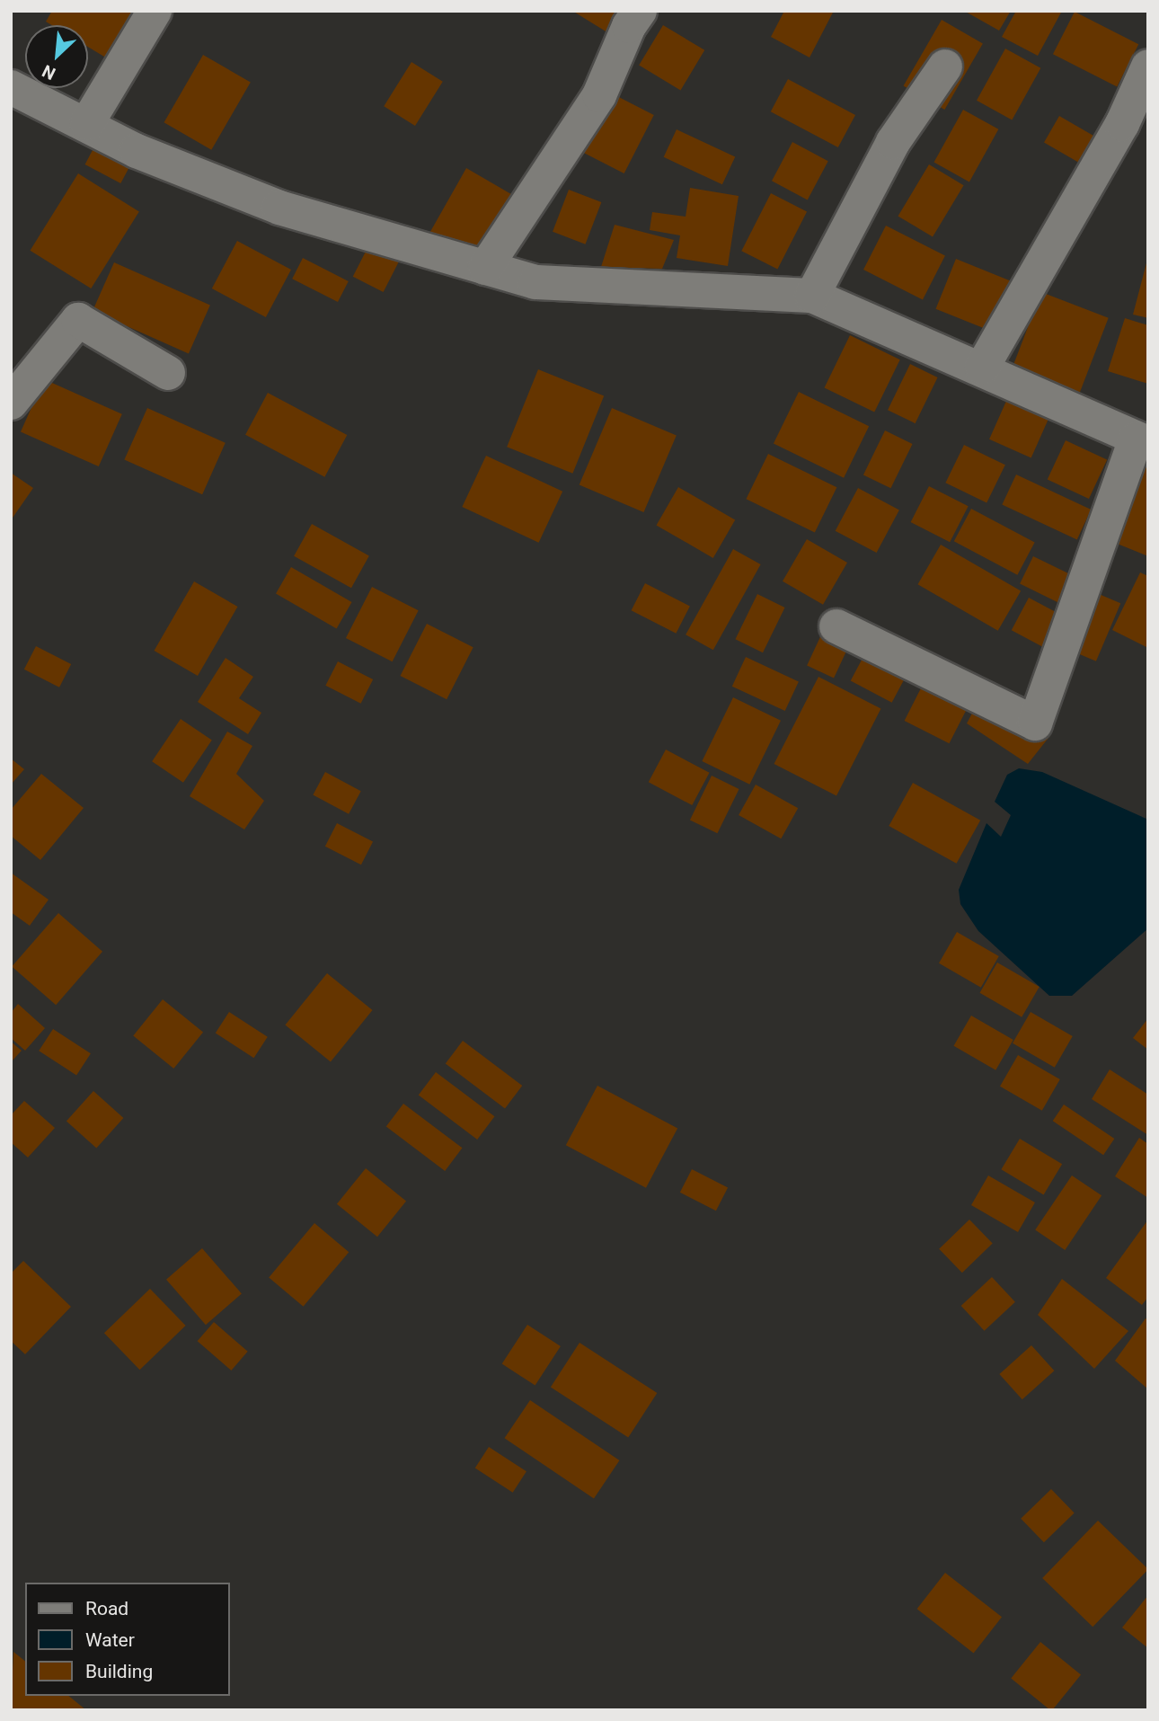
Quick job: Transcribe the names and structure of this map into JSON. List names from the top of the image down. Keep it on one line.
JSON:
{"legend":["Road","Water","Building"],"north":"bottom left"}
